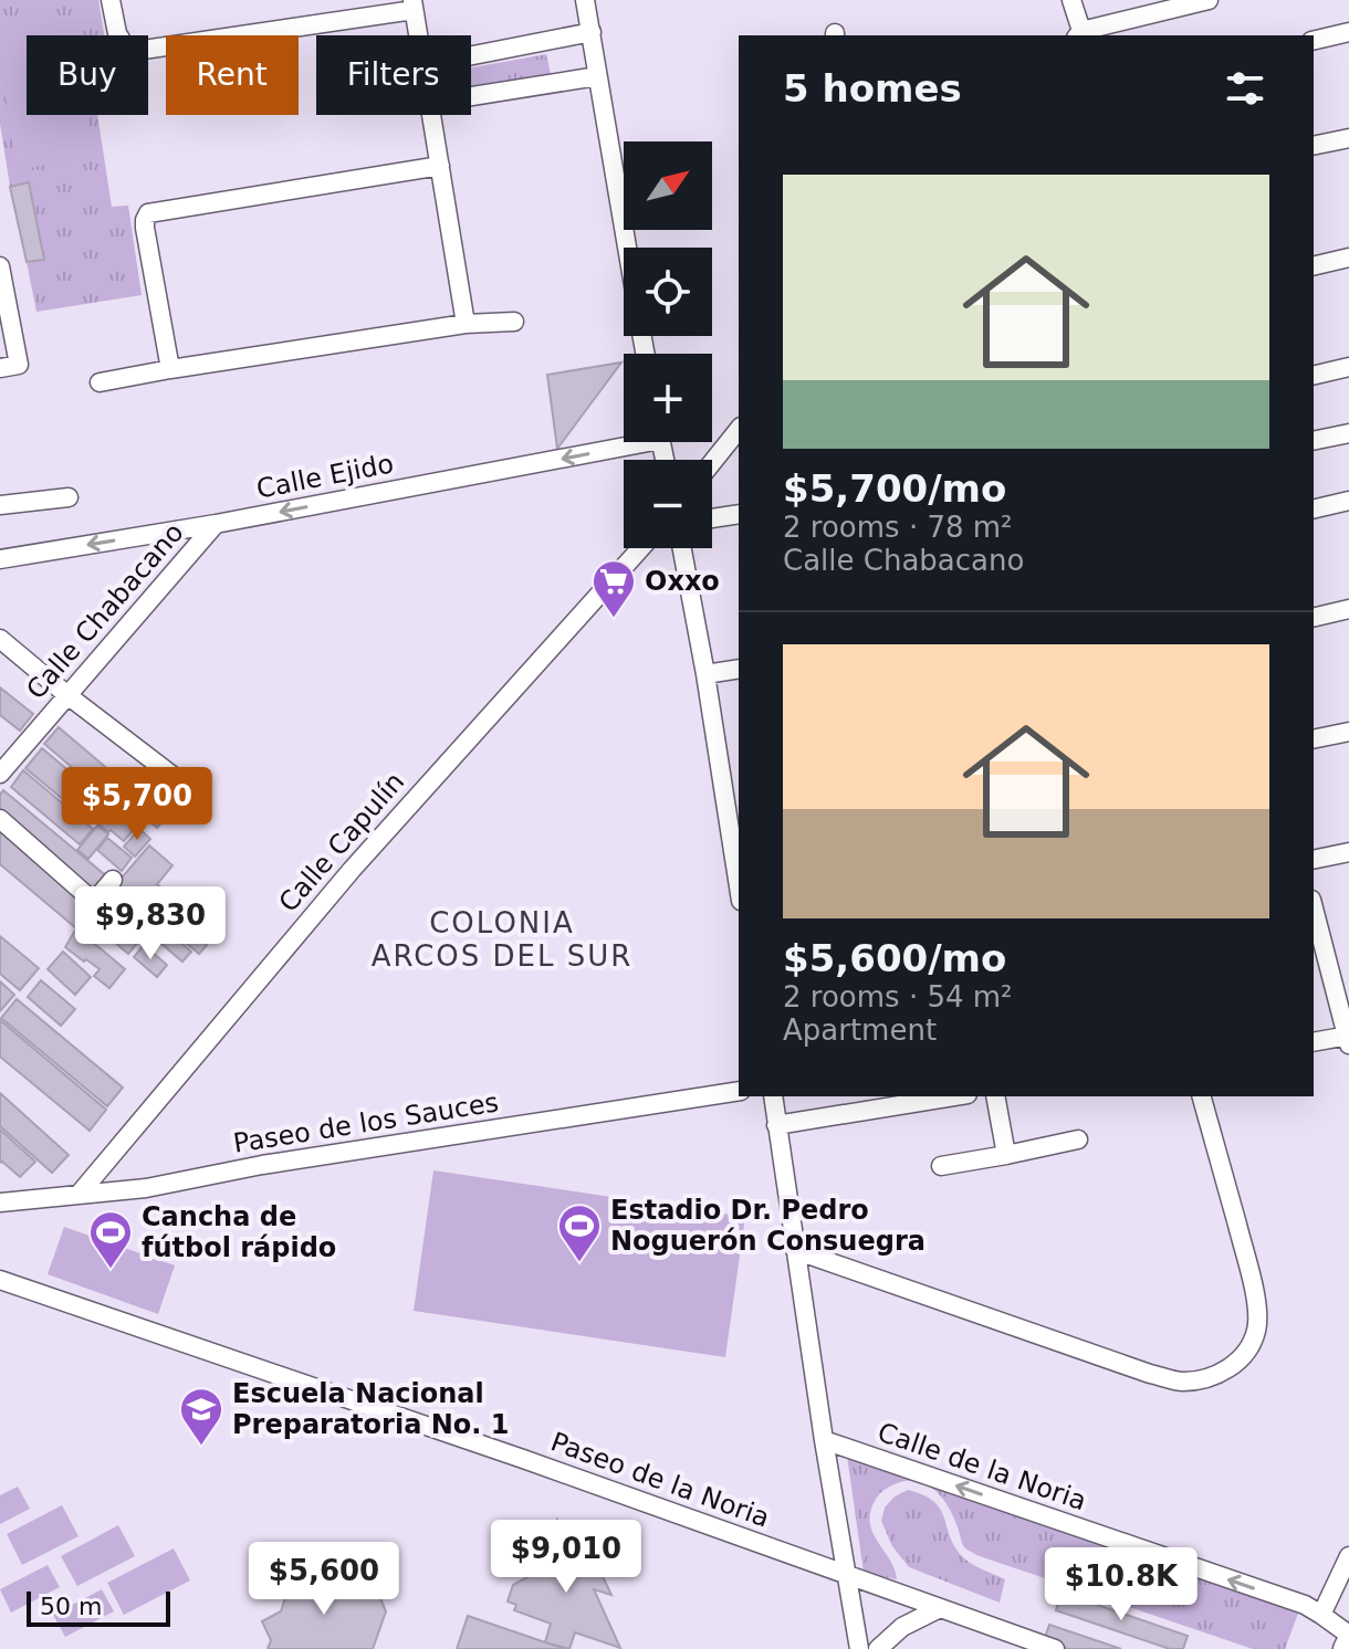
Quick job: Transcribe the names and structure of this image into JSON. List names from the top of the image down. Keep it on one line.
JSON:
{"streets":{"street":["Calle Ejido","Calle Chabacano","Calle Capulín","Paseo de los Sauces","Calle de la Noria","Paseo de la Noria"]},"crossings":[["Calle Ejido","Calle Chabacano"],["Calle Capulín","Paseo de los Sauces"]],"districts":["COLONIA ARCOS DEL SUR"],"places":{"supermarket":["Oxxo"],"sports":["Estadio Dr. Pedro Noguerón Consuegra","Cancha de fútbol rápido"],"school or university":["Escuela Nacional Preparatoria No. 1"]},"scale_bar":"50 m","north":"top right","page":{"chip":["Buy","Rent","Filters"],"heading":"5 homes","map_buttons":["+","−"],"list":[{"name":"$5,700/mo","note":"2 rooms · 78 m² · Calle Chabacano"},{"name":"$5,600/mo","note":"2 rooms · 54 m² · Apartment"}],"price":["$5,700","$9,830","$9,010","$5,600","$10.8K"],"scale":"50 m"}}
